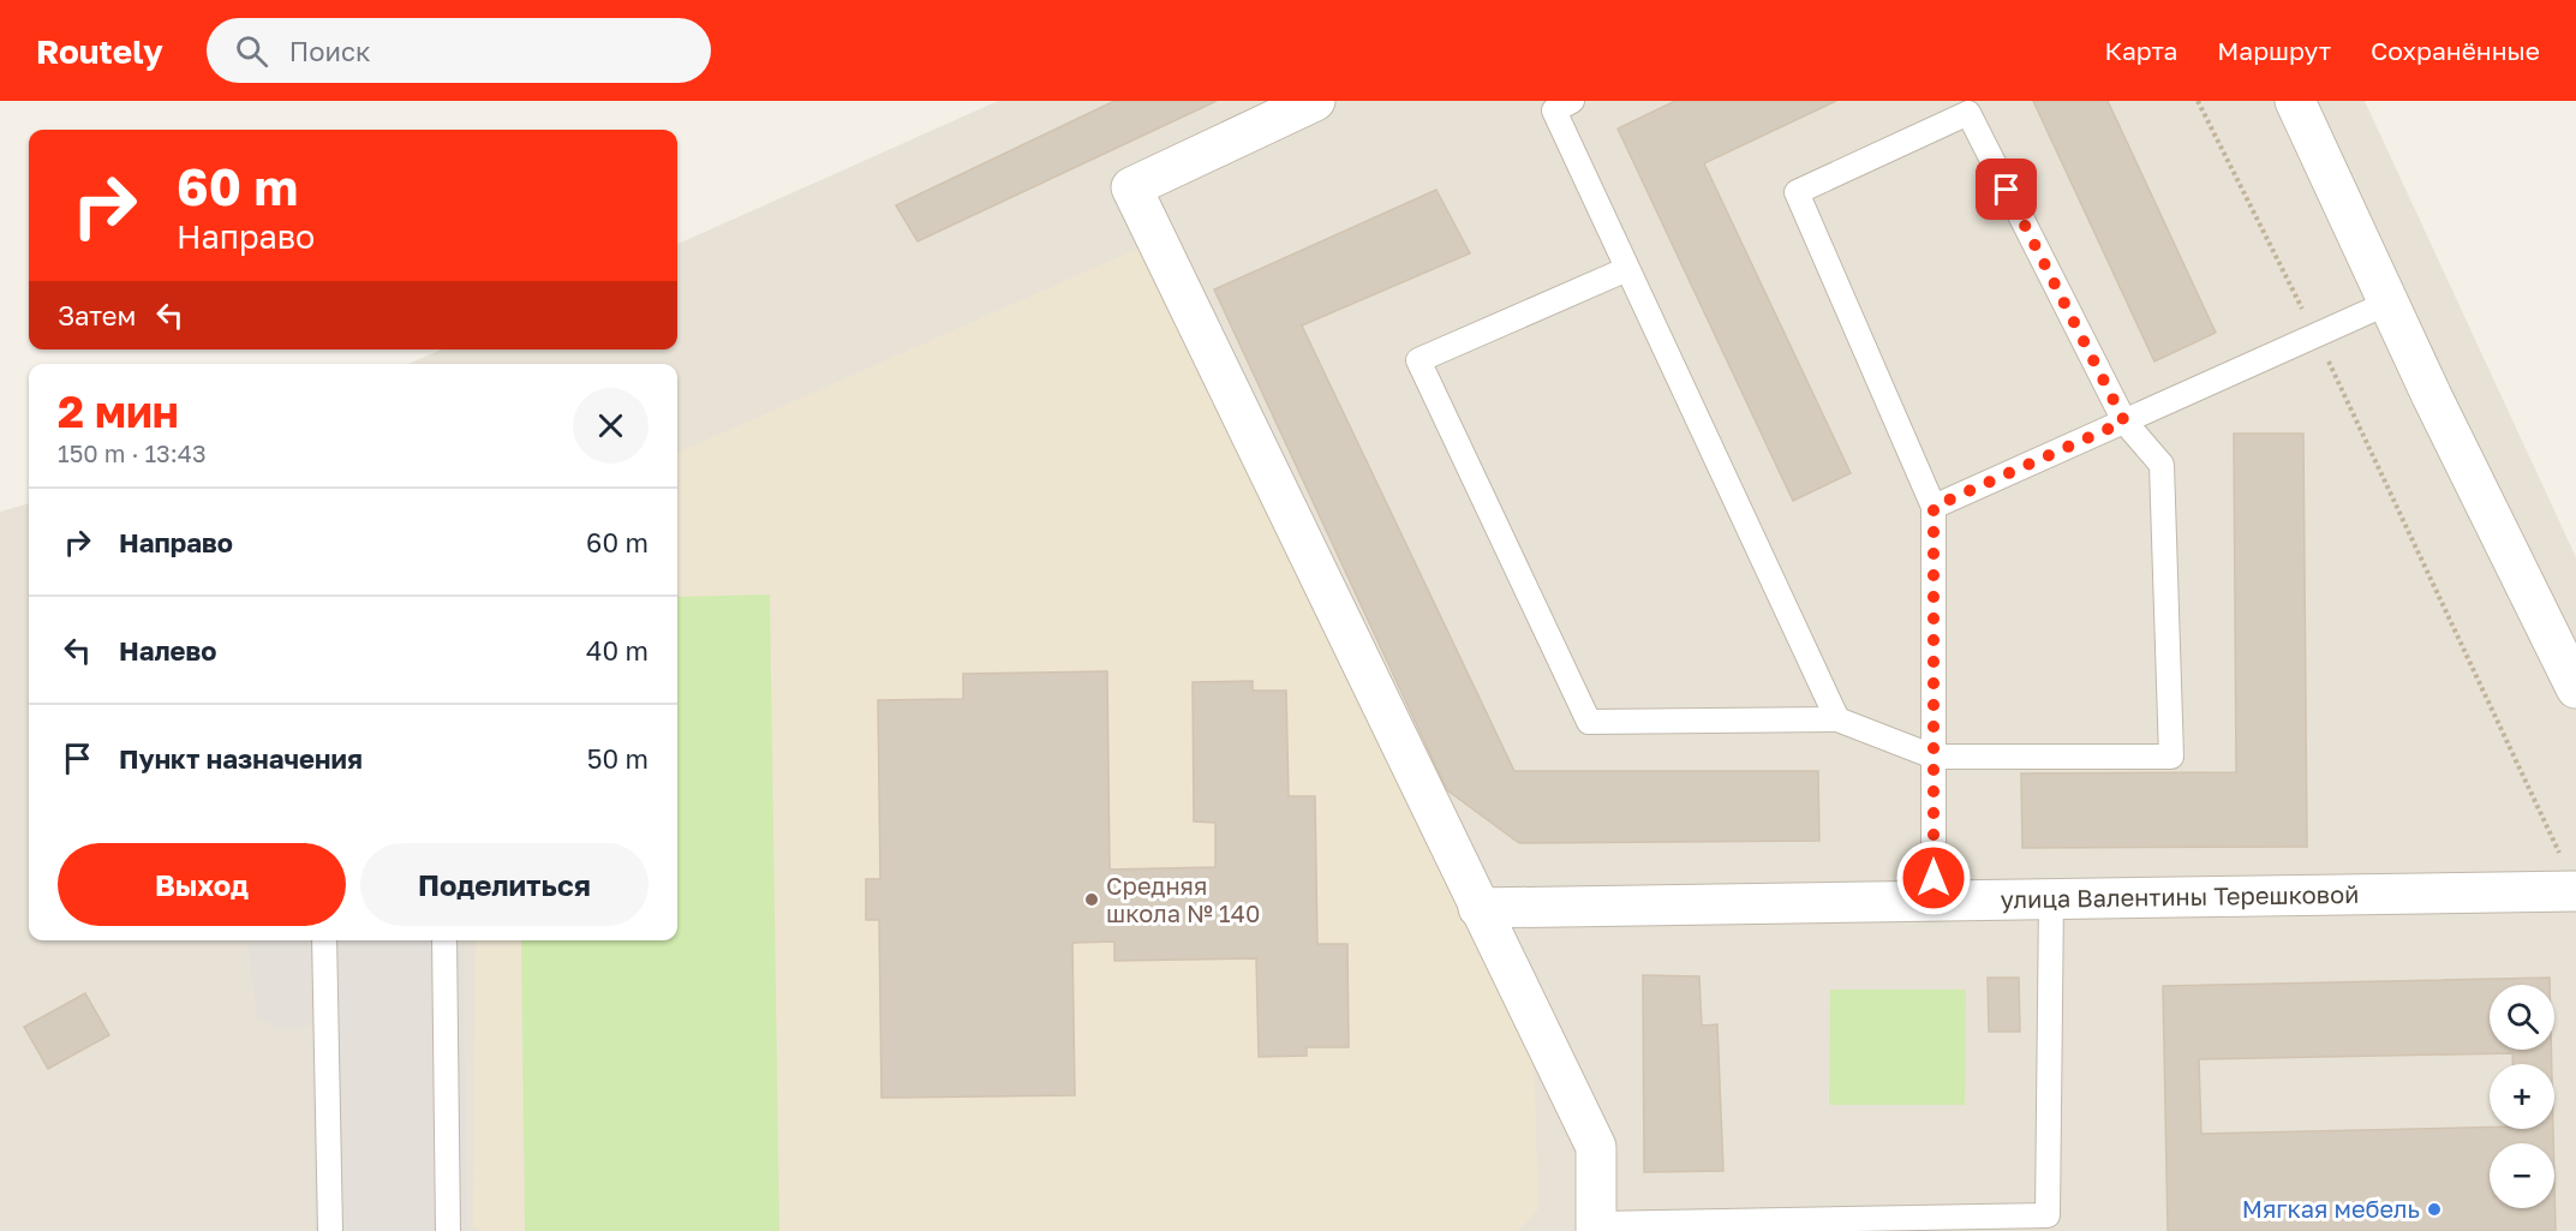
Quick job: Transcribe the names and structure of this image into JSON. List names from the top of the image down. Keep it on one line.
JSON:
{"streets":{"street":["улица Валентины Терешковой"]},"places":["Средняя школа № 140","Мягкая мебель"],"page":{"header":"Routely","search":"Поиск","nav":["Карта","Маршрут","Сохранённые"],"turn":["60 m","Направо"],"then":"Затем","heading":["2 мин","150 m · 13:43"],"list":[{"name":"Направо","value":"60 m"},{"name":"Налево","value":"40 m"},{"name":"Пункт назначения","value":"50 m"}],"buttons":["Выход","Поделиться"],"map_buttons":["+","−"]}}
